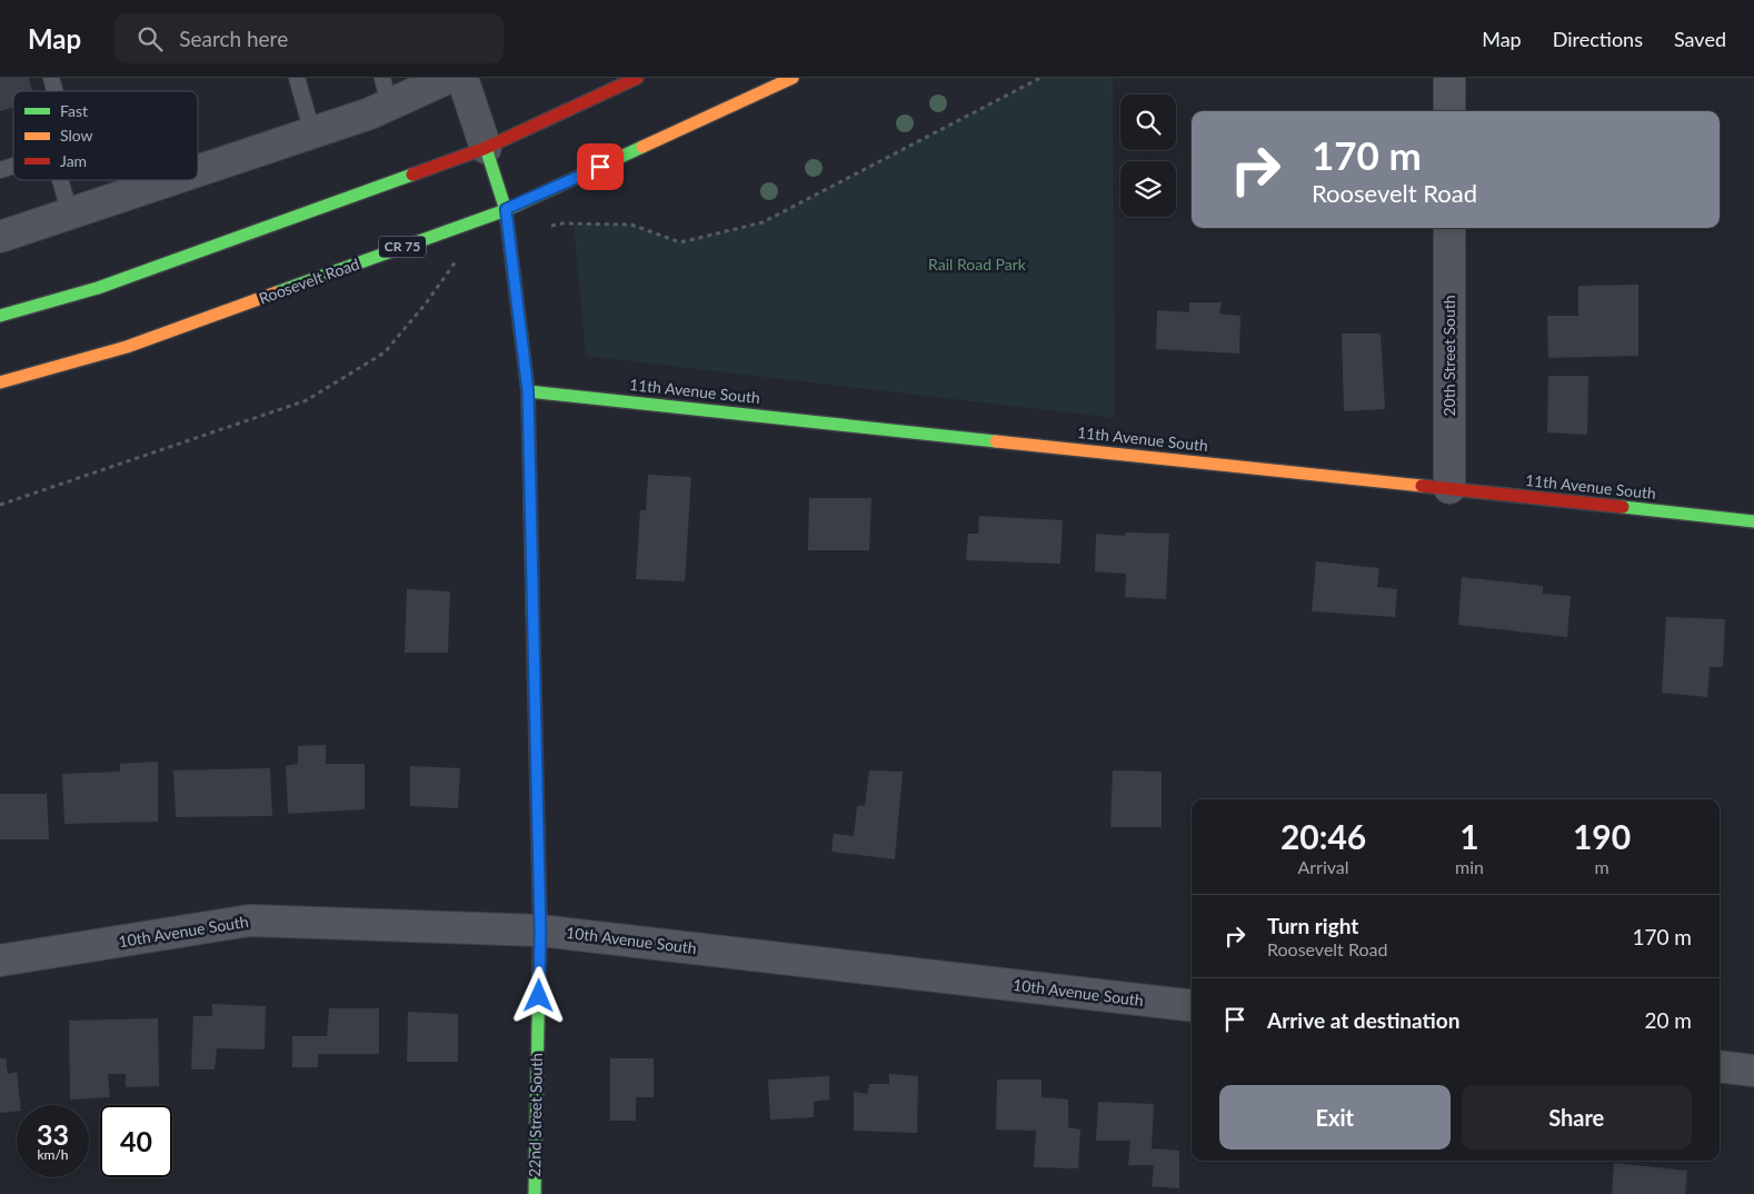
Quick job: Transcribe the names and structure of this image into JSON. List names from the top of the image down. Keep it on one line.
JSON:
{"streets":{"street":["CR 75","Roosevelt Road","20th Street South","11th Avenue South","10th Avenue South","22nd Street South"]},"crossings":[["Roosevelt Road","22nd Street South"],["20th Street South","11th Avenue South"],["11th Avenue South","22nd Street South"],["10th Avenue South","22nd Street South"]],"parks":["Rail Road Park"],"legend":["Fast","Slow","Jam"],"page":{"header":"Map","search":"Search here","nav":["Map","Directions","Saved"],"turn":["170 m","Roosevelt Road"],"eta":["20:46","Arrival","1","min","190","m"],"list":[{"name":"Turn right","note":"Roosevelt Road","value":"170 m"},{"name":"Arrive at destination","value":"20 m"}],"buttons":["Exit","Share"],"speed":"33 km/h","limit":"40"}}
